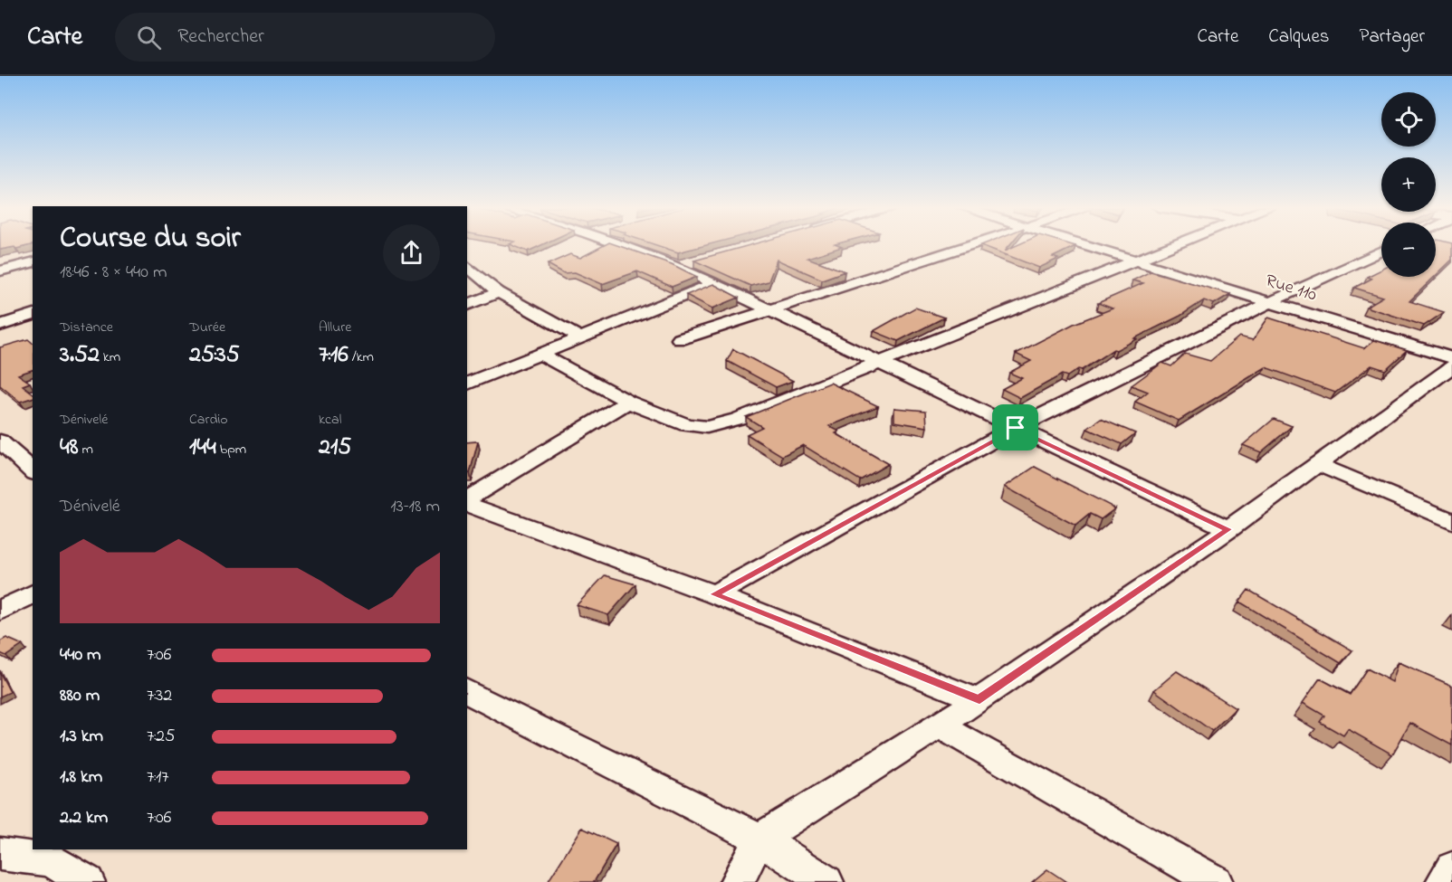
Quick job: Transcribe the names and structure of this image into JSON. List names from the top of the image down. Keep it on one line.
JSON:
{"streets":{"street":["Rue 110"]},"page":{"header":"Carte","search":"Rechercher","nav":["Carte","Calques","Partager"],"map_buttons":["+","−"],"heading":["Course du soir","18:46 · 8 × 440 m"],"stats":[["Distance","3.52 km"],["Durée","25:35"],["Allure","7:16 /km"],["Dénivelé","48 m"],["Cardio","144 bpm"],["kcal","215"]],"chart":["Dénivelé","13–18 m"],"list":[{"name":"440 m","note":"7:06"},{"name":"880 m","note":"7:32"},{"name":"1.3 km","note":"7:25"},{"name":"1.8 km","note":"7:17"},{"name":"2.2 km","note":"7:06"}]}}
